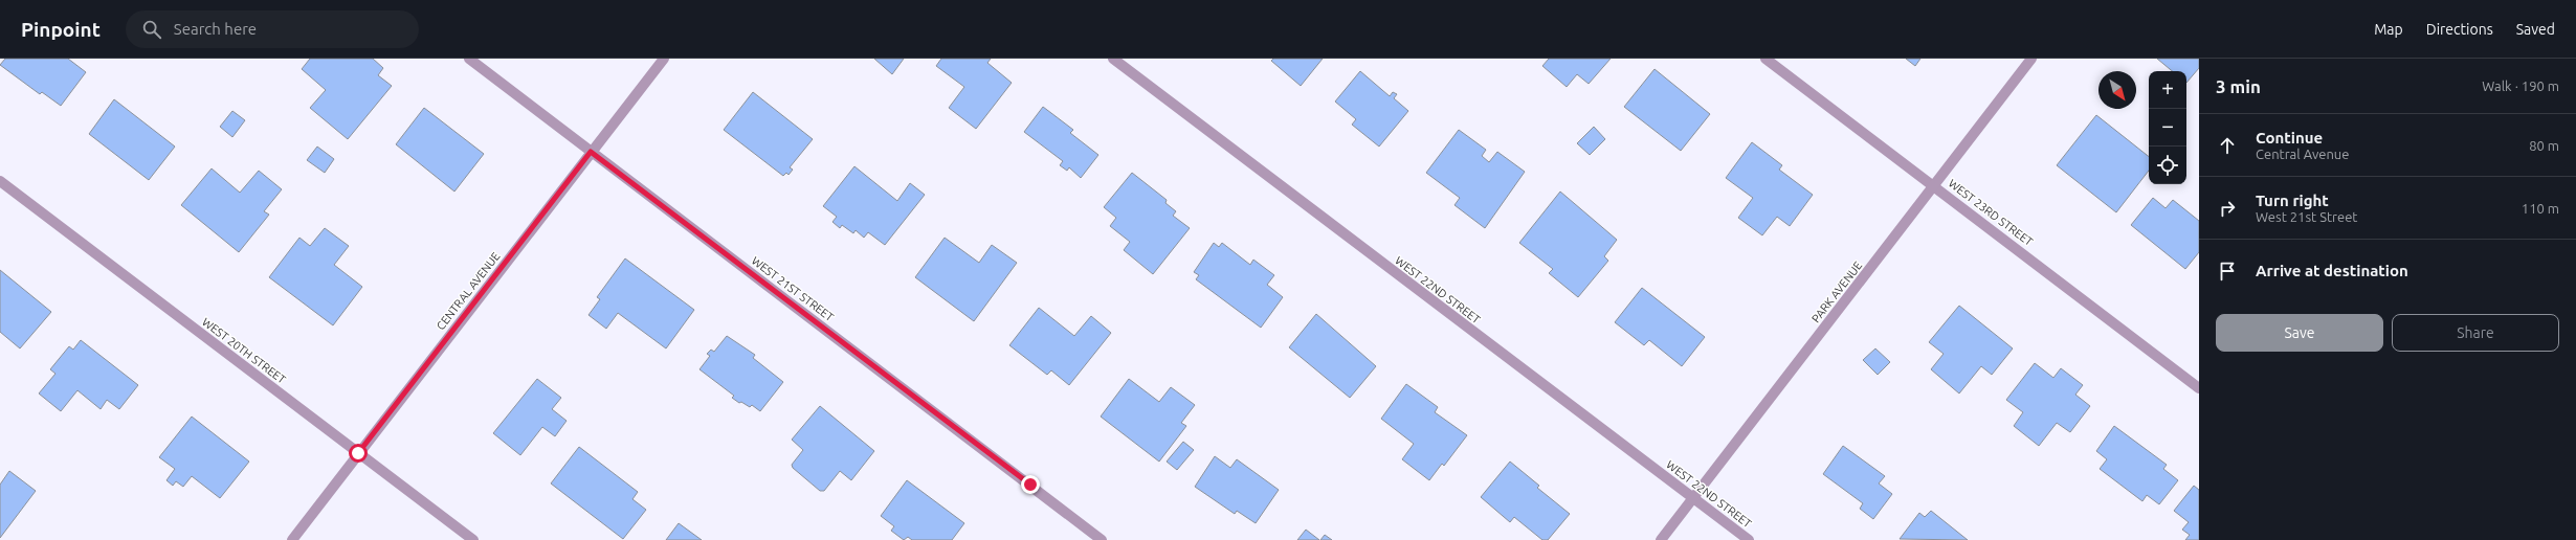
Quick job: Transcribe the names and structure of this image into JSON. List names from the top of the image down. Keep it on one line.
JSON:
{"streets":{"street":["WEST 23RD STREET","WEST 21ST STREET","WEST 22ND STREET","CENTRAL AVENUE","PARK AVENUE","WEST 20TH STREET"]},"crossings":[["WEST 23RD STREET","PARK AVENUE"],["WEST 21ST STREET","CENTRAL AVENUE"],["WEST 22ND STREET","PARK AVENUE"],["CENTRAL AVENUE","WEST 20TH STREET"]],"north":"bottom right","page":{"header":"Pinpoint","search":"Search here","nav":["Map","Directions","Saved"],"heading":["3 min","Walk · 190 m"],"map_buttons":["+","−"],"list":[["Continue","Central Avenue","80 m"],["Turn right","West 21st Street","110 m"],"Arrive at destination"],"buttons":["Save","Share"]}}
